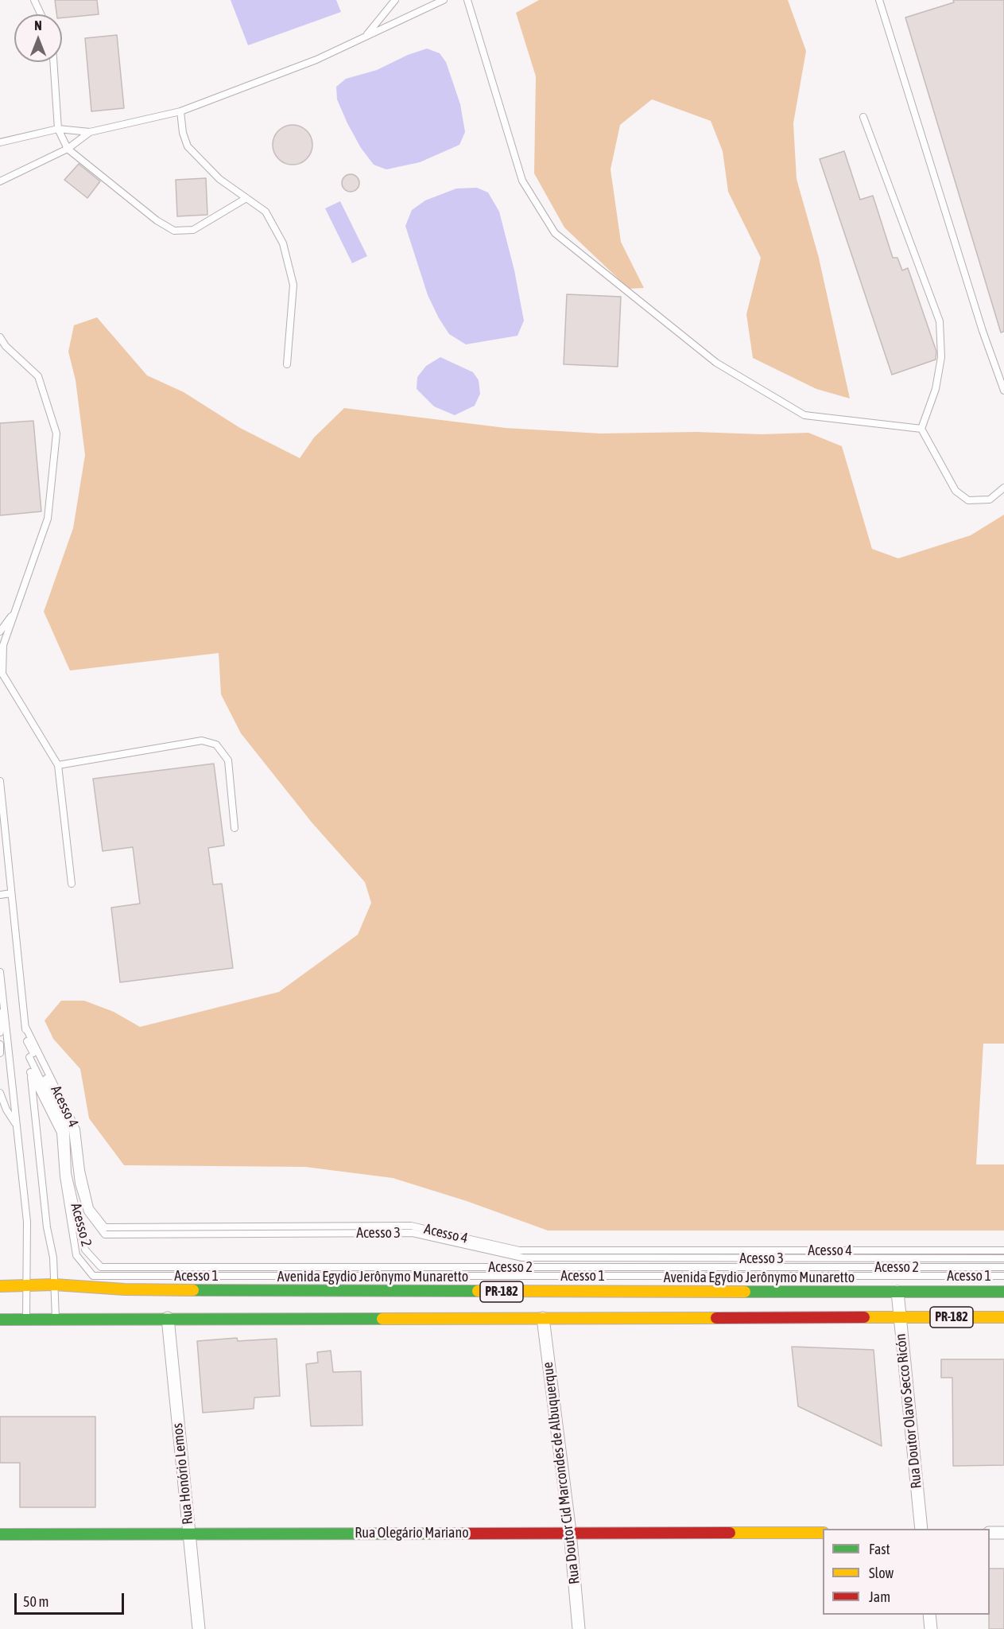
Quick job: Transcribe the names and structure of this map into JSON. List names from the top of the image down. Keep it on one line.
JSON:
{"streets":{"main road":["Avenida Egydio Jerônymo Munaretto","PR-182","Rua Olegário Mariano"],"street":["Rua Doutor Olavo Secco Ricón","Rua Doutor Cid Marcondes de Albuquerque","Rua Honório Lemos"],"lane":["Acesso 4","Acesso 2","Acesso 3","Acesso 1"]},"crossings":[["Avenida Egydio Jerônymo Munaretto","Rua Doutor Olavo Secco Ricón"],["PR-182","Rua Doutor Olavo Secco Ricón"],["PR-182","Rua Doutor Cid Marcondes de Albuquerque"],["PR-182","Rua Honório Lemos"],["Rua Doutor Cid Marcondes de Albuquerque","Rua Olegário Mariano"],["Rua Honório Lemos","Rua Olegário Mariano"]],"legend":["Fast","Slow","Jam"],"scale_bar":"50 m","north":"top"}
